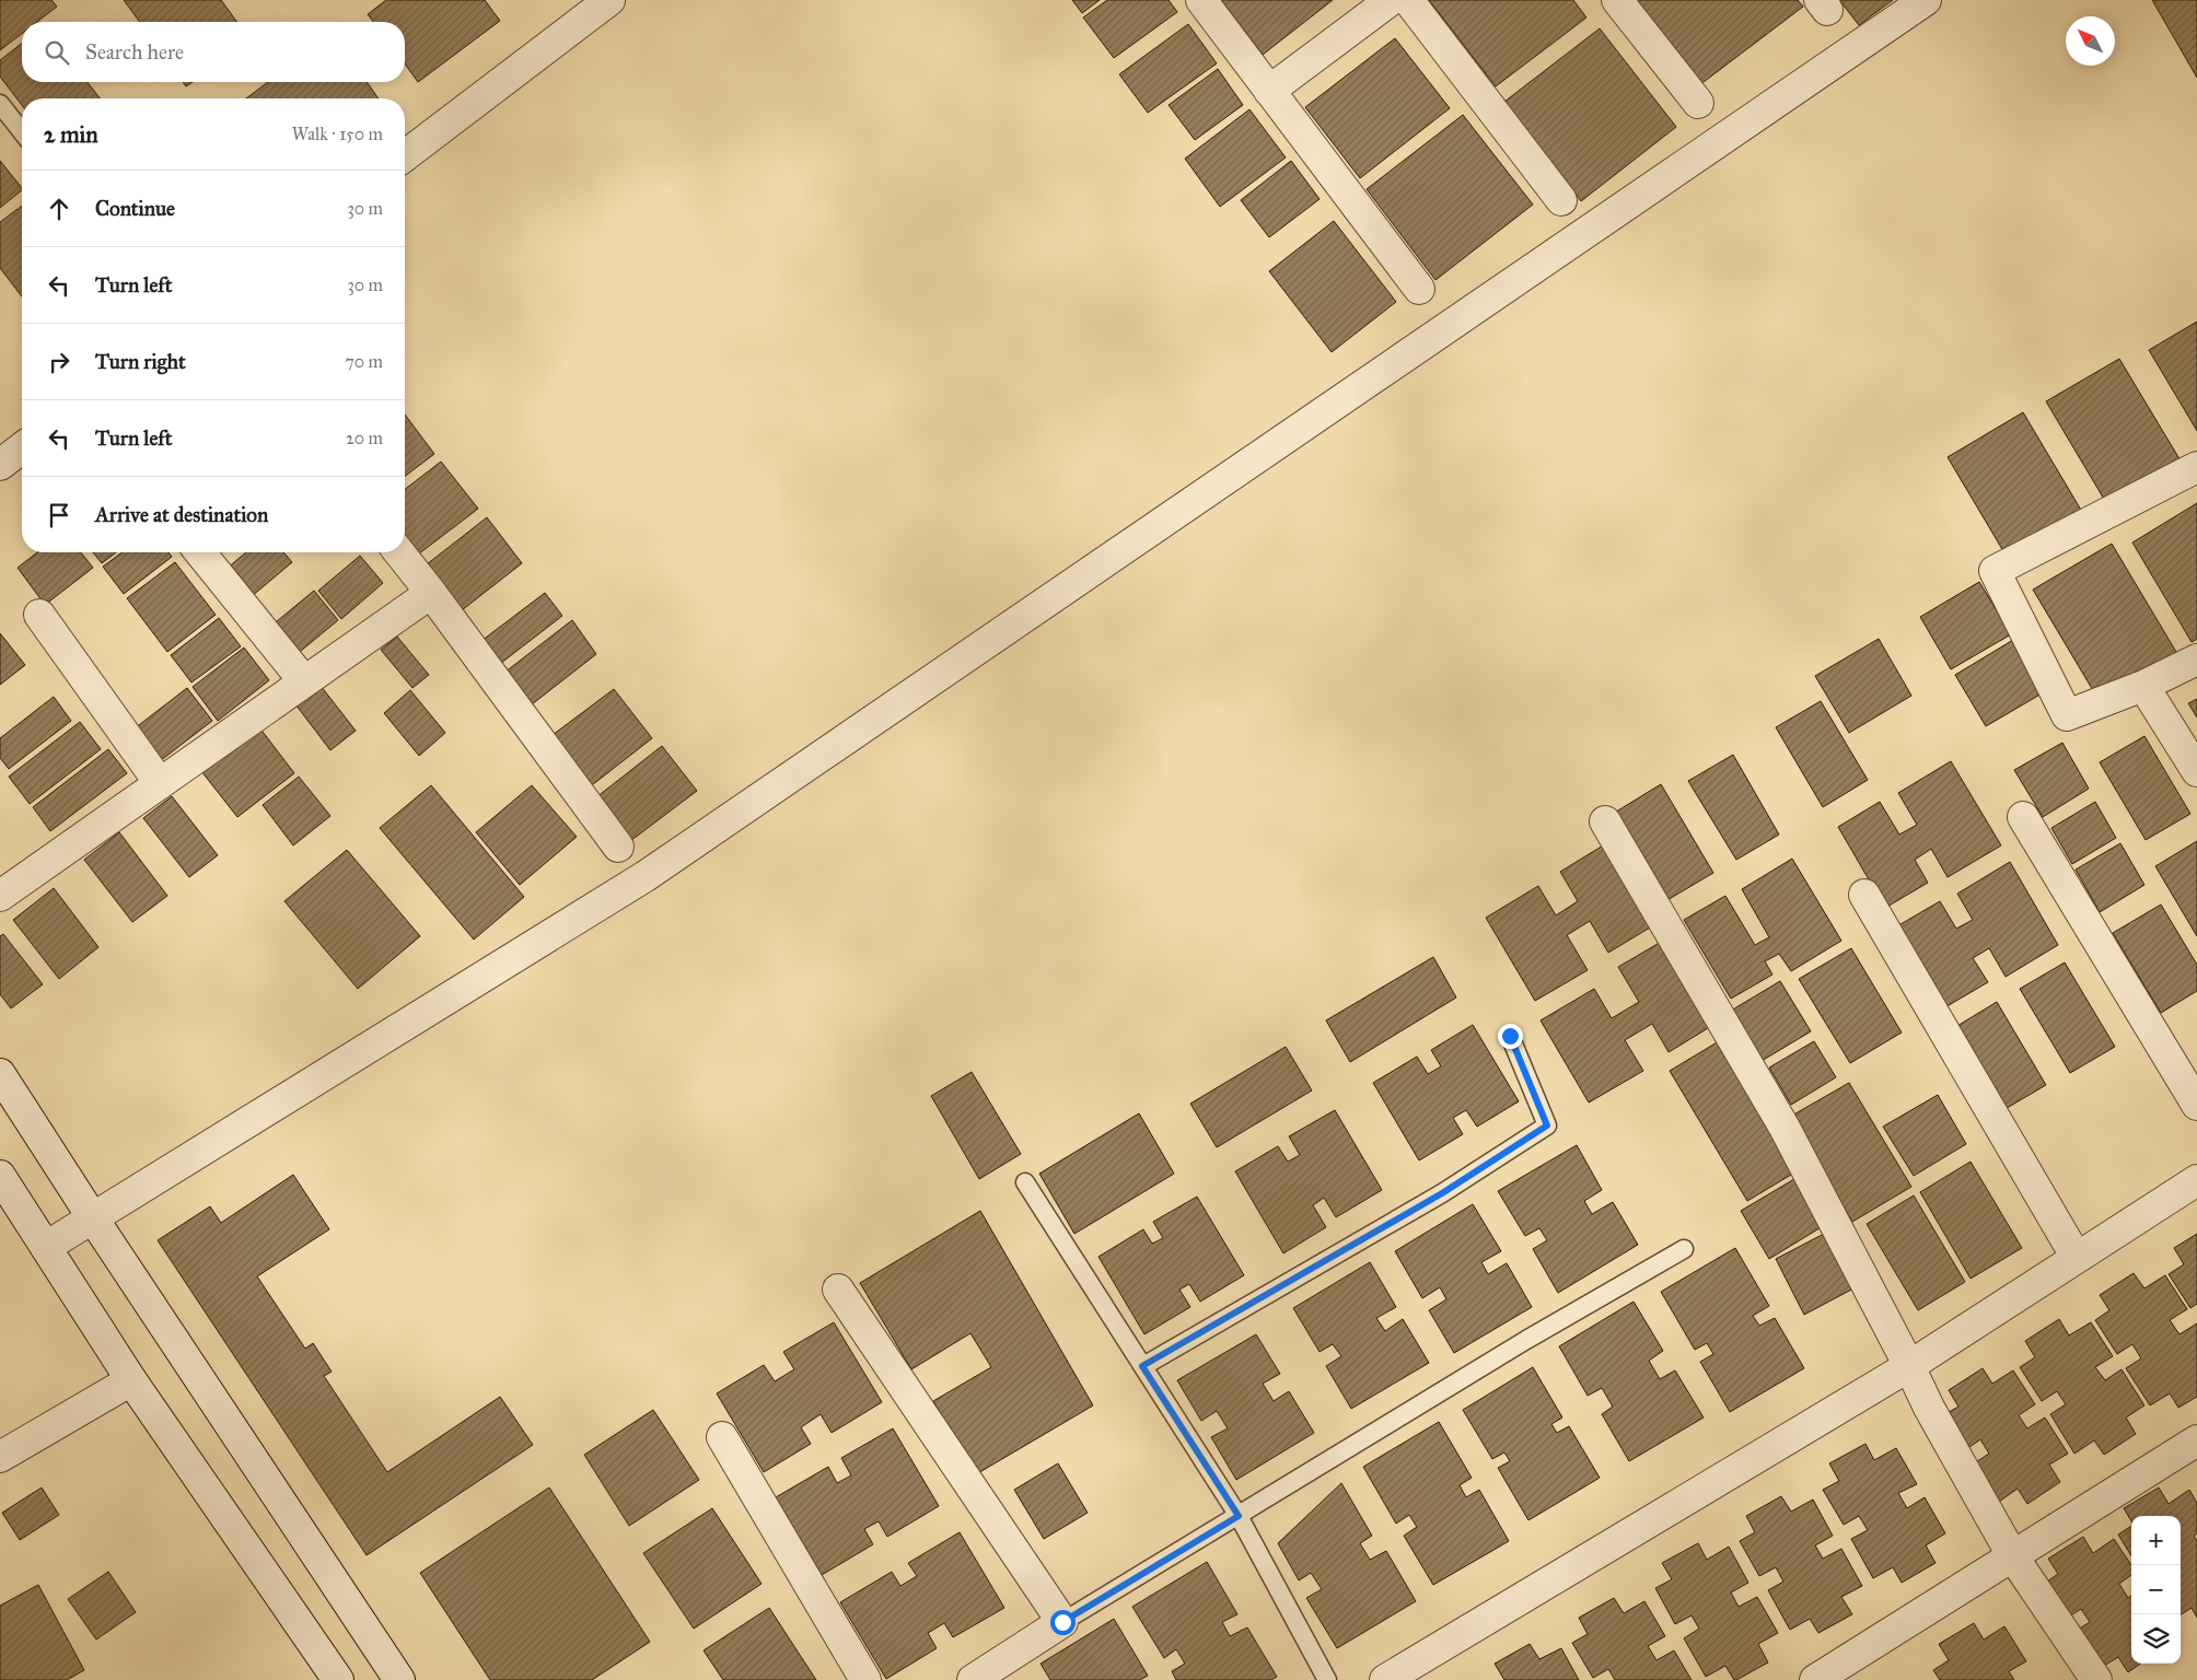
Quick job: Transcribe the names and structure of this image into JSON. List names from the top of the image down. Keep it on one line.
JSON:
{"north":"top left","page":{"search":"Search here","heading":["2 min","Walk · 150 m"],"list":[["Continue","30 m"],["Turn left","30 m"],["Turn right","70 m"],["Turn left","20 m"],"Arrive at destination"],"map_buttons":["+","−"]}}
